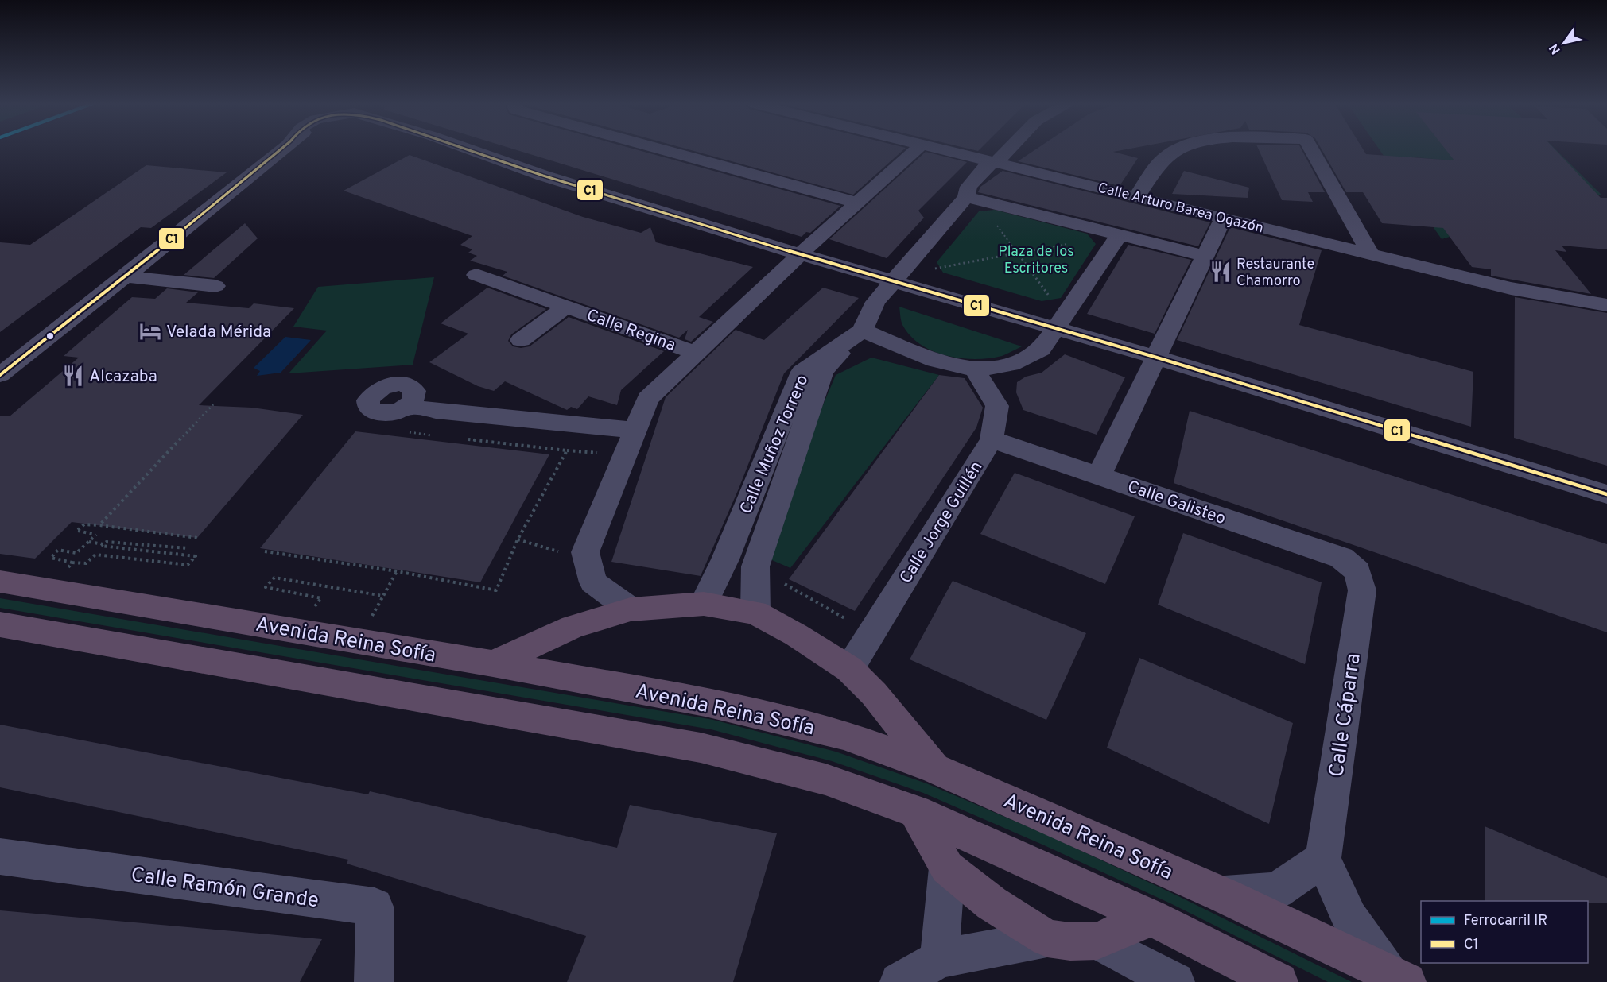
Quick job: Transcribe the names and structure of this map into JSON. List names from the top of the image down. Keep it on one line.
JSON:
{"streets":{"highway":["Avenida Reina Sofía"],"street":["Calle Arturo Barea Ogazón","Calle Regina","Calle Muñoz Torrero","Calle Galisteo","Calle Jorge Guillén","Calle Cáparra","Calle Ramón Grande"]},"crossings":[["Calle Galisteo","Calle Jorge Guillén"],["Calle Galisteo","Calle Cáparra"]],"parks":["Plaza de los Escritores"],"places":{"restaurant":["Restaurante Chamorro","Alcazaba"],"hotel":["Velada Mérida"]},"lines":["transit line C1"],"legend":["Ferrocarril IR","C1"],"north":"bottom left"}
